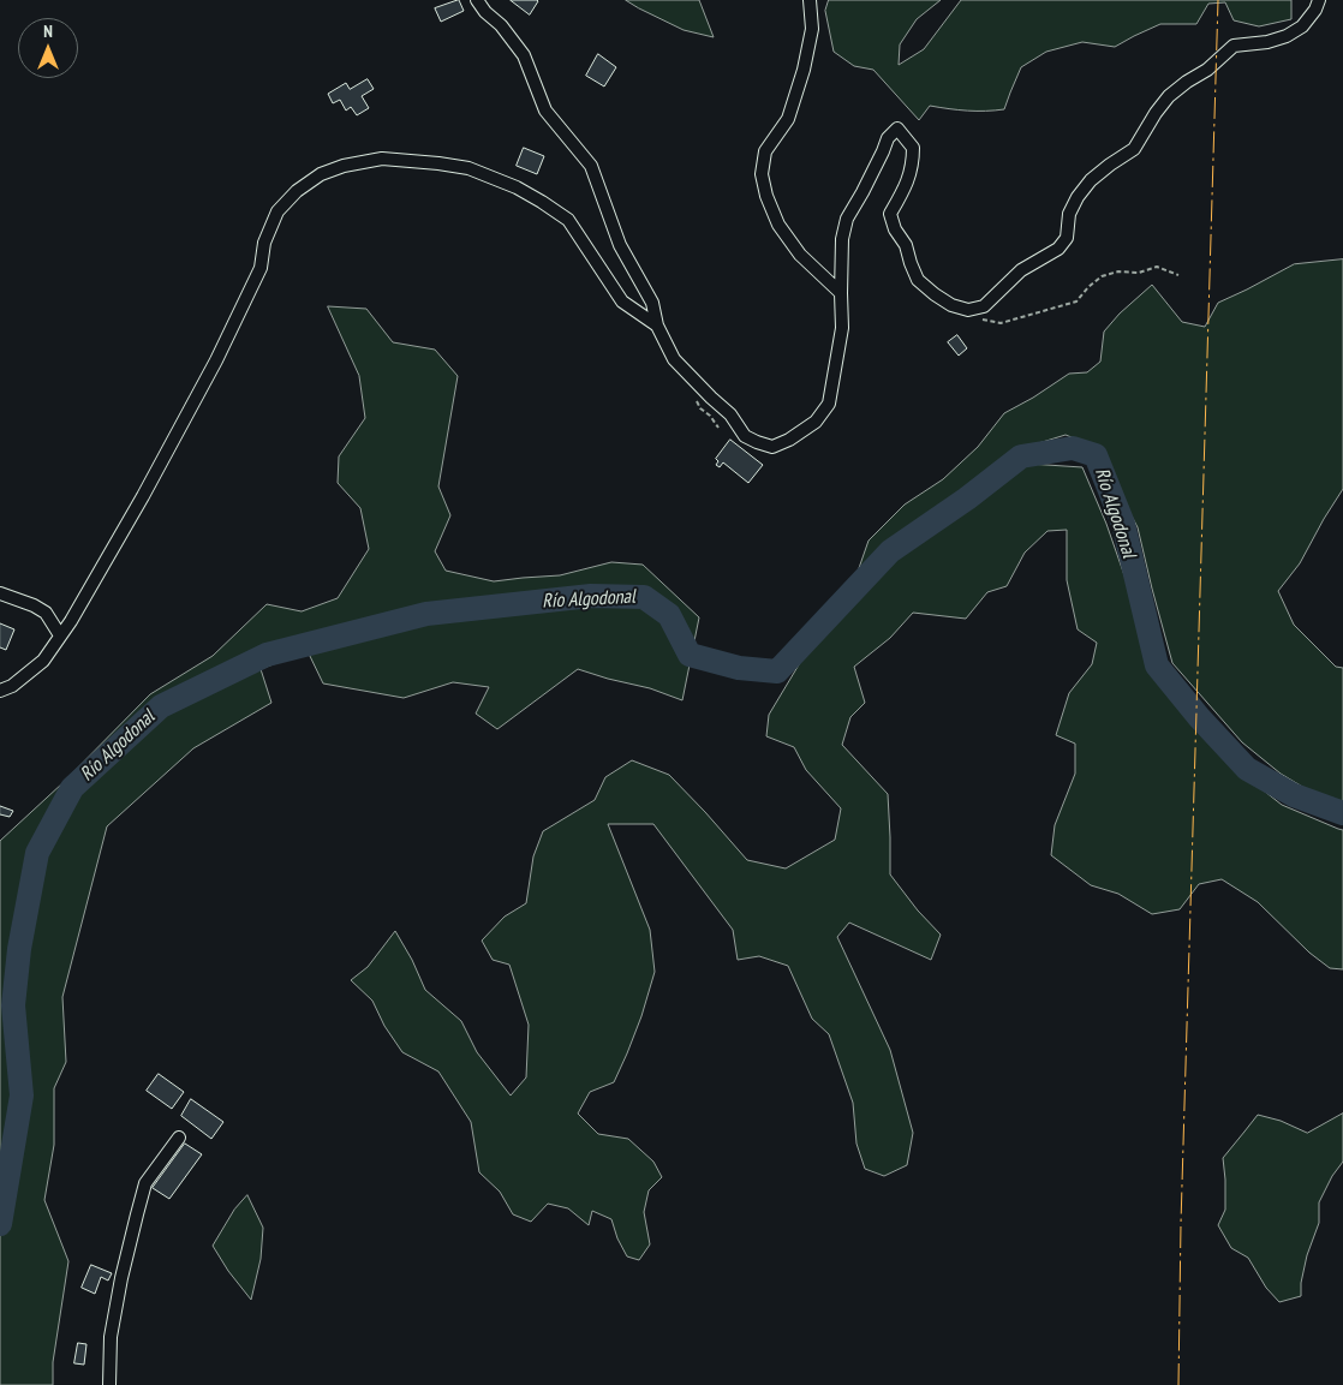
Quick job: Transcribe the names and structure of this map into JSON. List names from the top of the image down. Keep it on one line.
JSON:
{"water":["Río Algodonal"],"north":"top"}
